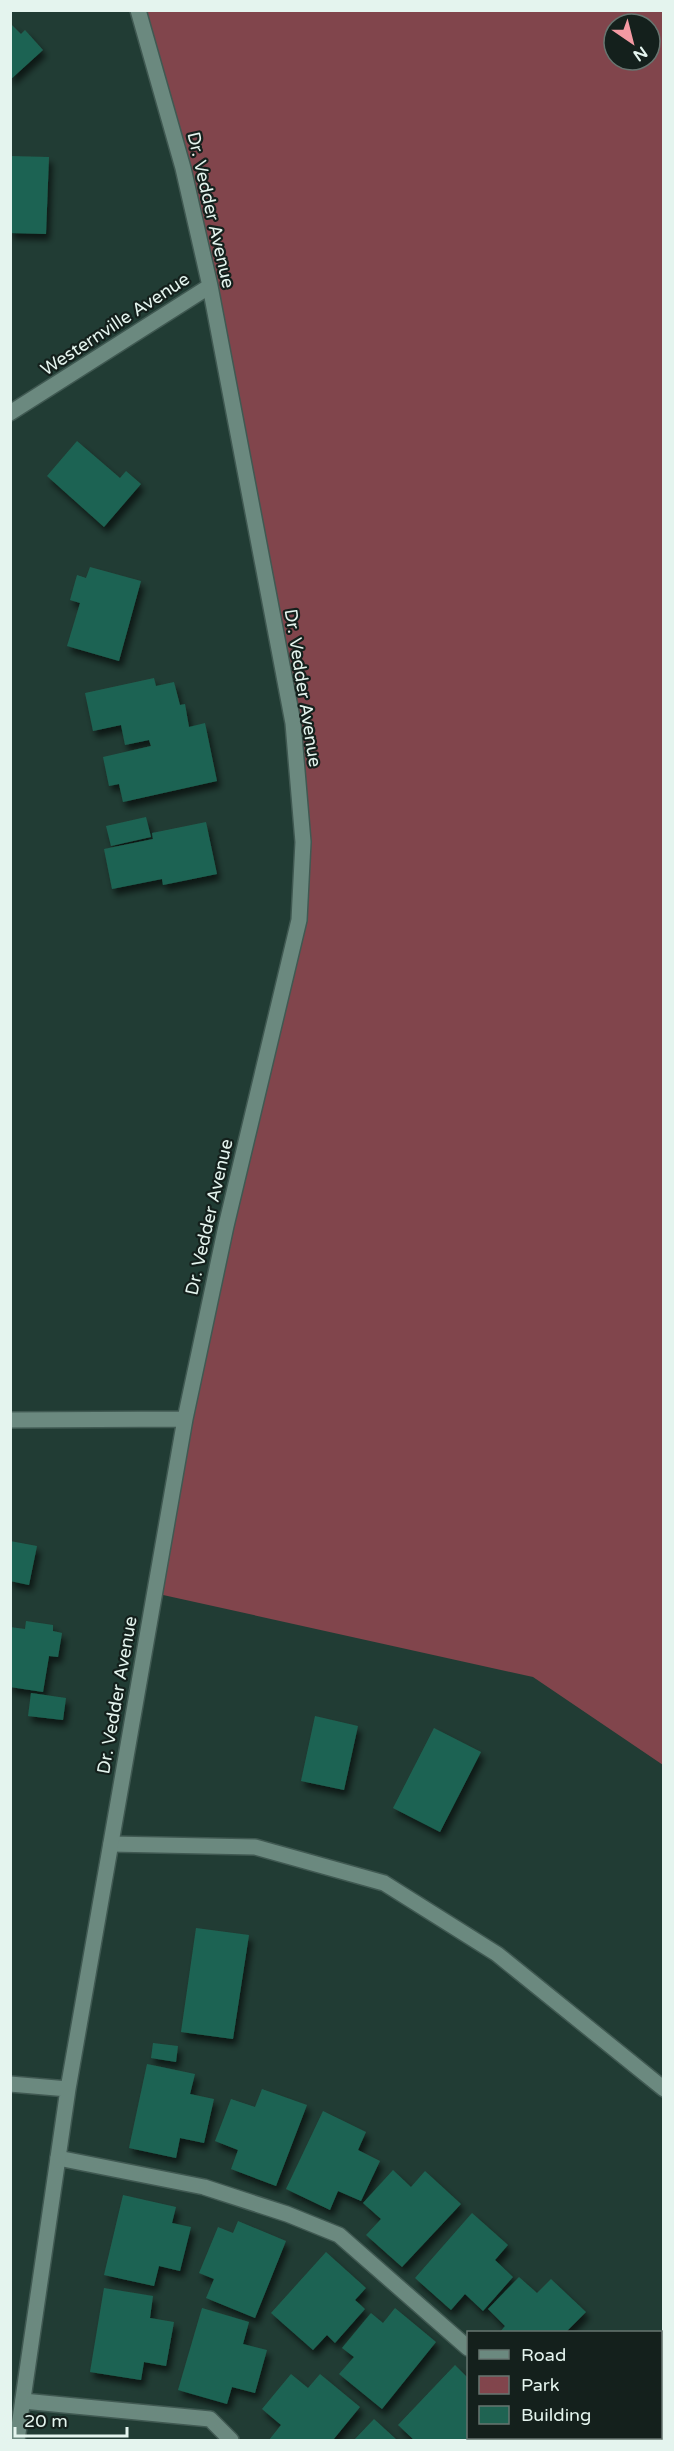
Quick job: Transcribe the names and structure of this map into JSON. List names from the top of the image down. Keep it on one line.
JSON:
{"streets":{"street":["Dr. Vedder Avenue","Westernville Avenue"]},"crossings":[["Dr. Vedder Avenue","Westernville Avenue"]],"legend":["Road","Park","Building"],"scale_bar":"20 m","north":"bottom right"}
